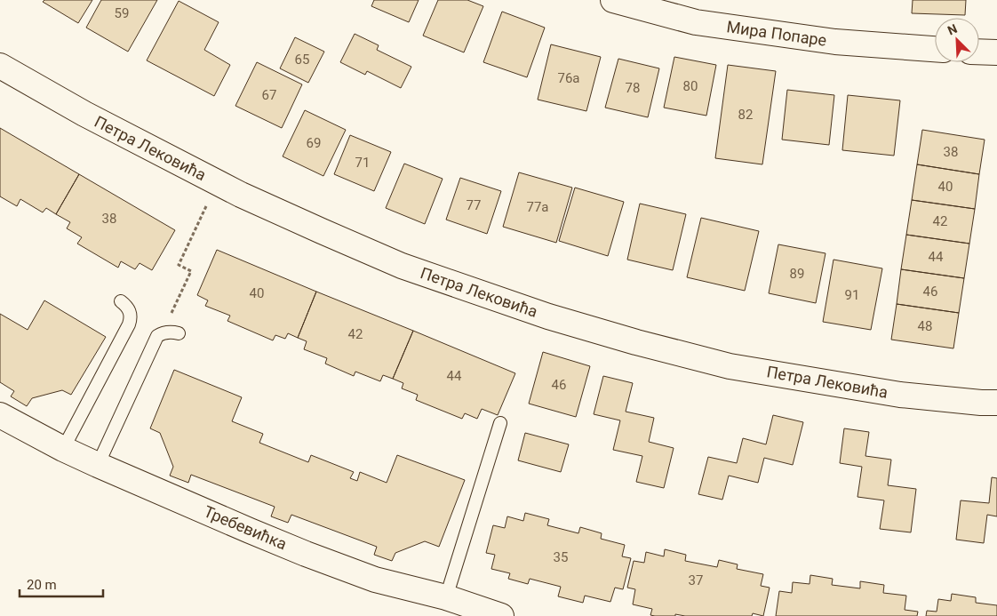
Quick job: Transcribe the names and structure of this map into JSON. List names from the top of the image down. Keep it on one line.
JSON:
{"streets":{"street":["Мира Попаре","Петра Лековића","Требевићка"]},"house_numbers":["59","65","76a","80","78","67","82","69","38","71","40","77","77a","38","42","44","89","46","40","91","48","42","44","46","35","37"],"scale_bar":"20 m","north":"top left"}
